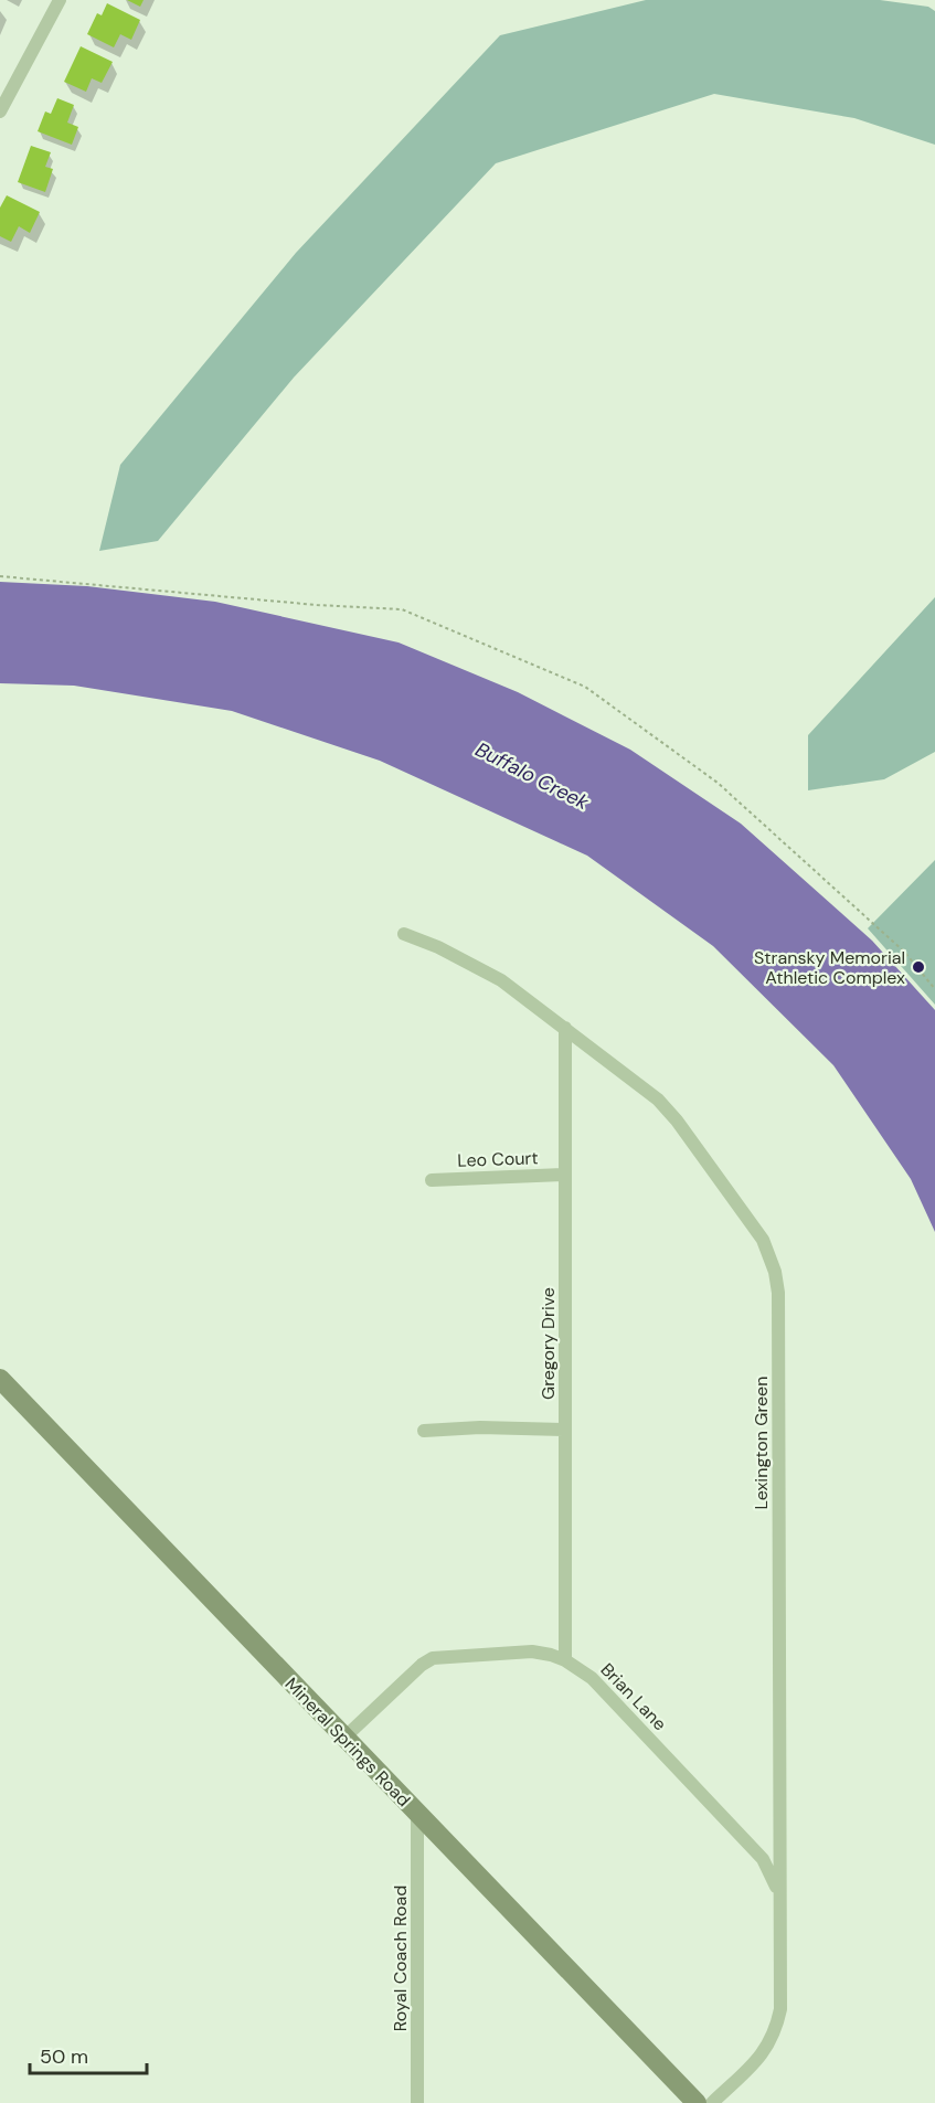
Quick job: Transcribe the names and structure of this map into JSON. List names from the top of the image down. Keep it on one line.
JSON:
{"streets":{"street":["Leo Court","Gregory Drive","Lexington Green","Brian Lane","Mineral Springs Road","Royal Coach Road"]},"crossings":[["Leo Court","Gregory Drive"],["Gregory Drive","Lexington Green"],["Gregory Drive","Brian Lane"],["Lexington Green","Brian Lane"],["Brian Lane","Mineral Springs Road"],["Mineral Springs Road","Royal Coach Road"]],"water":["Buffalo Creek"],"places":["Stransky Memorial Athletic Complex"],"scale_bar":"50 m"}
